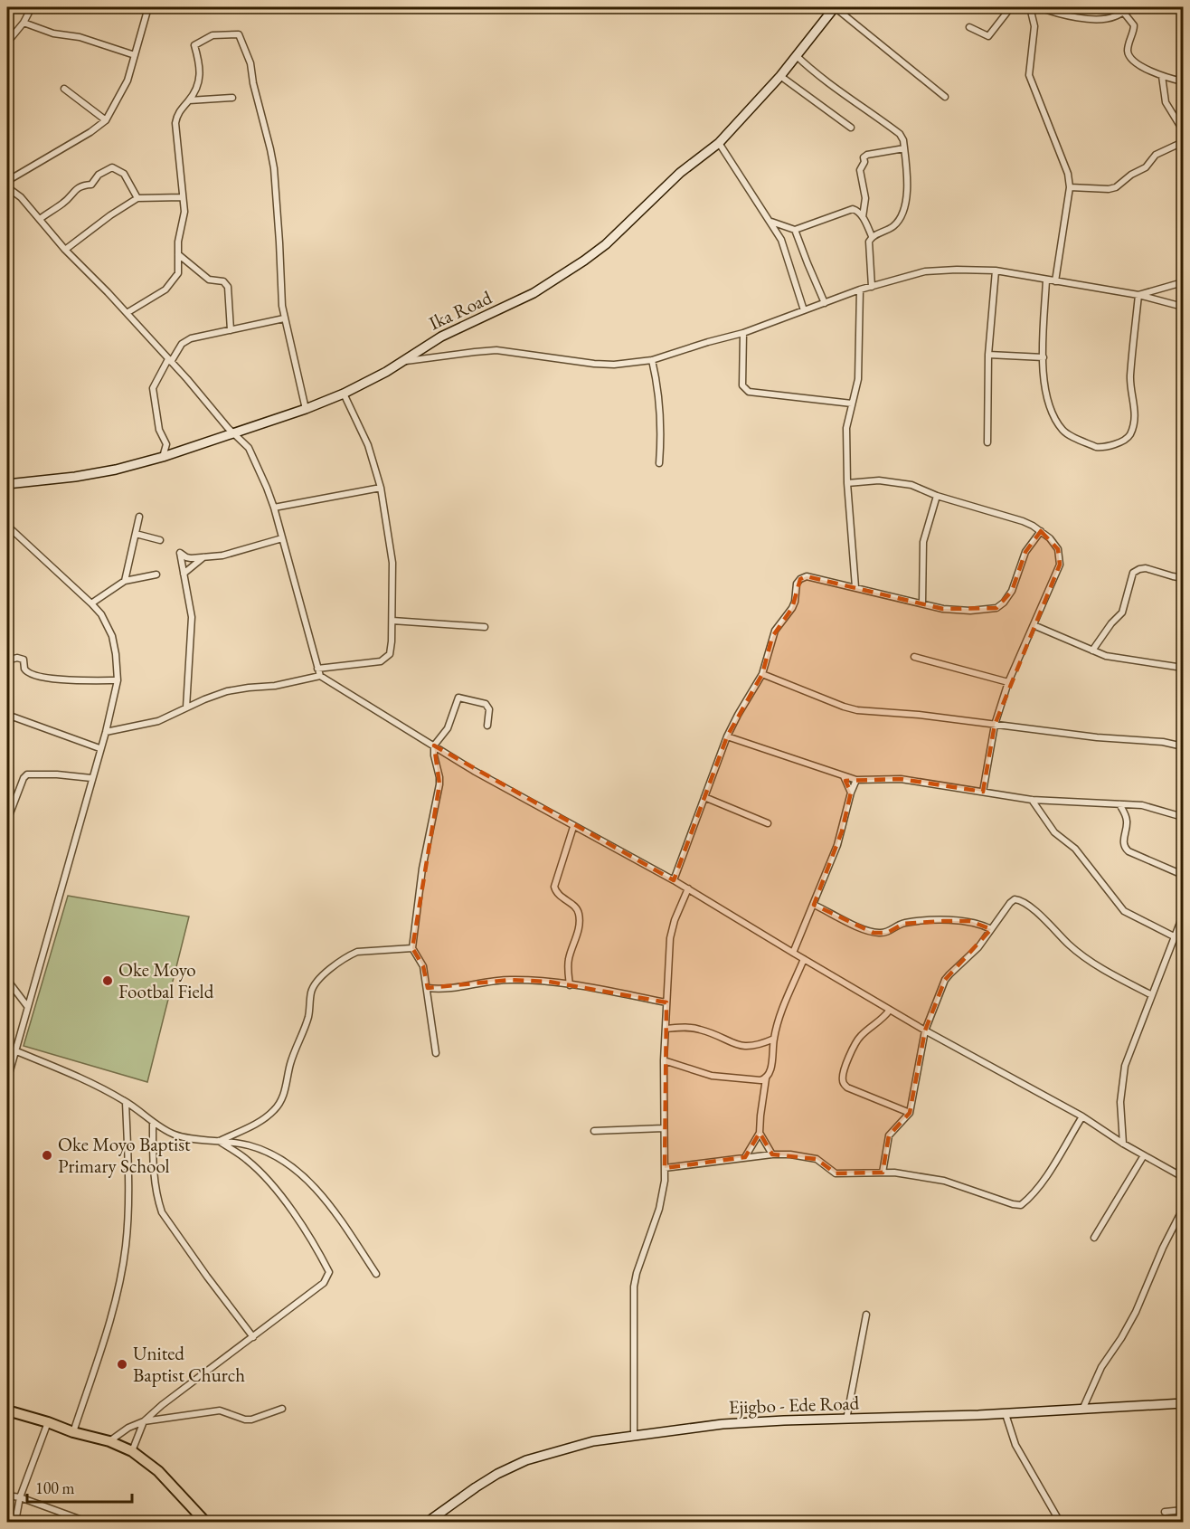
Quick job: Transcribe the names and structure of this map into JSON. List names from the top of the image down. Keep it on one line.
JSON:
{"streets":{"street":["Ika Road","Ejigbo - Ede Road"]},"places":["Oke Moyo Footbal Field","Oke Moyo Baptist Primary School","United Baptist Church"],"scale_bar":"100 m"}
